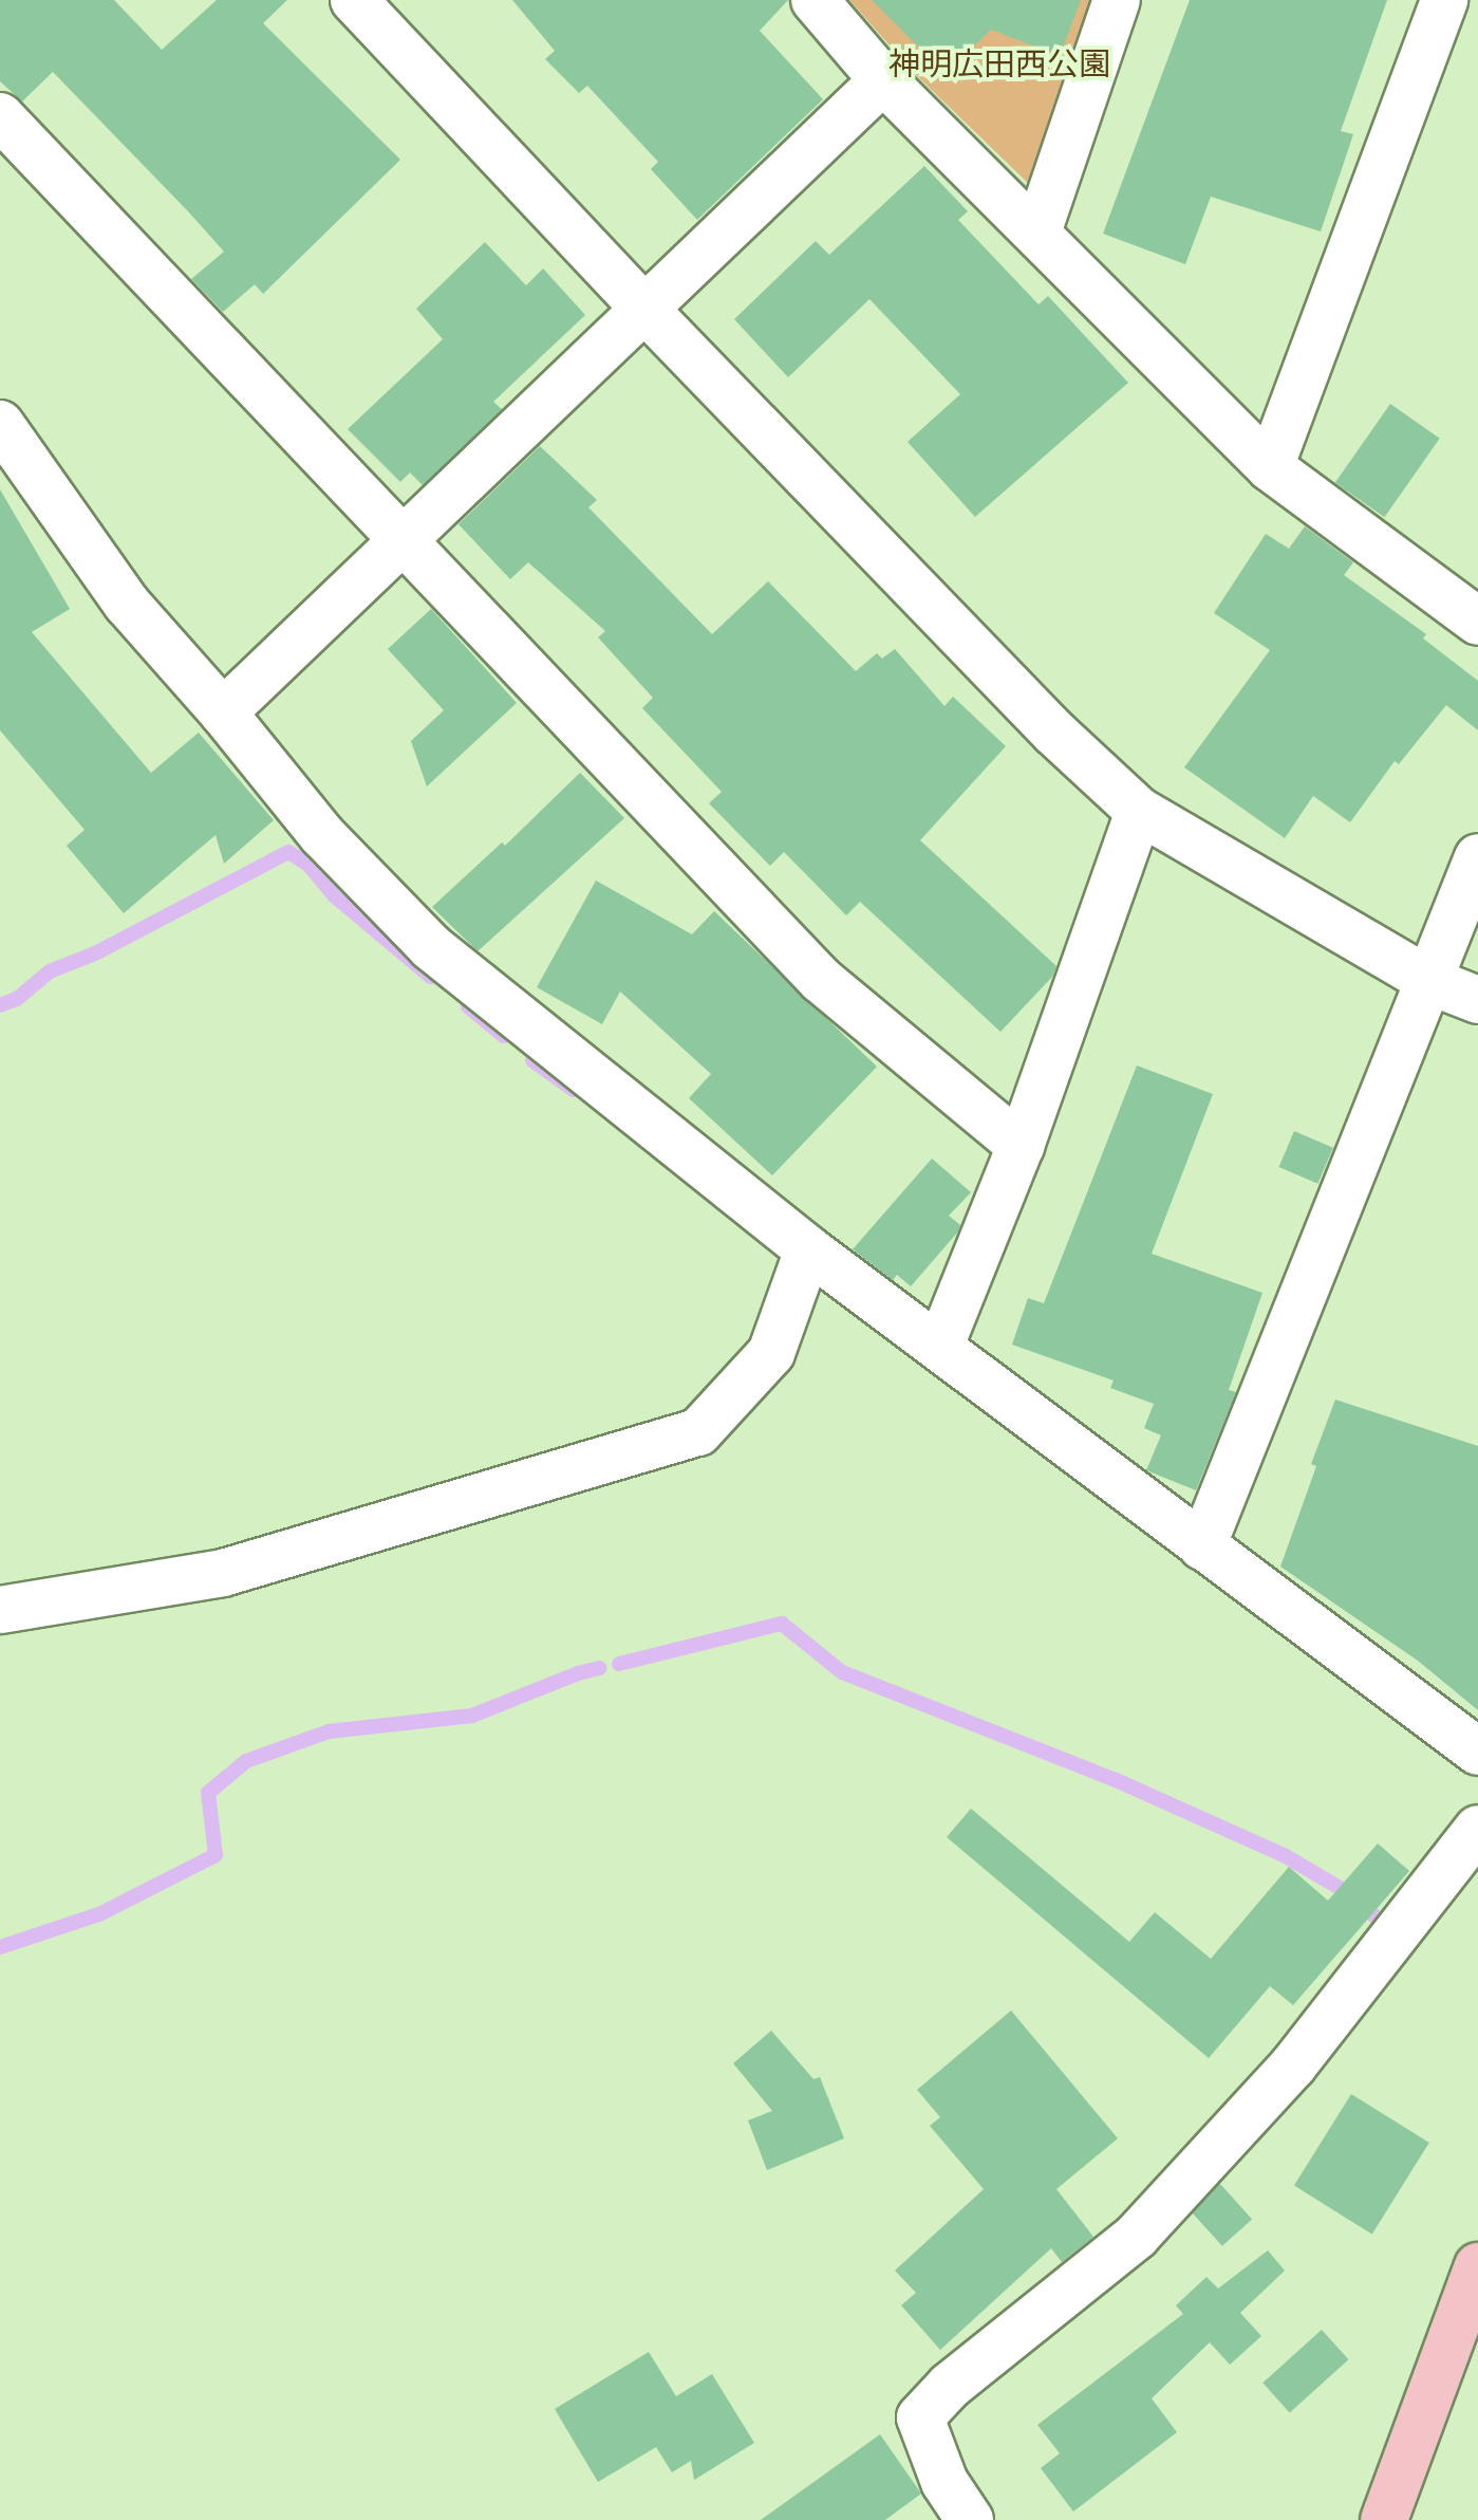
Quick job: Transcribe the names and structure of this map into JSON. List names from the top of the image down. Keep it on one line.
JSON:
{"parks":["神明広田西公園"]}
